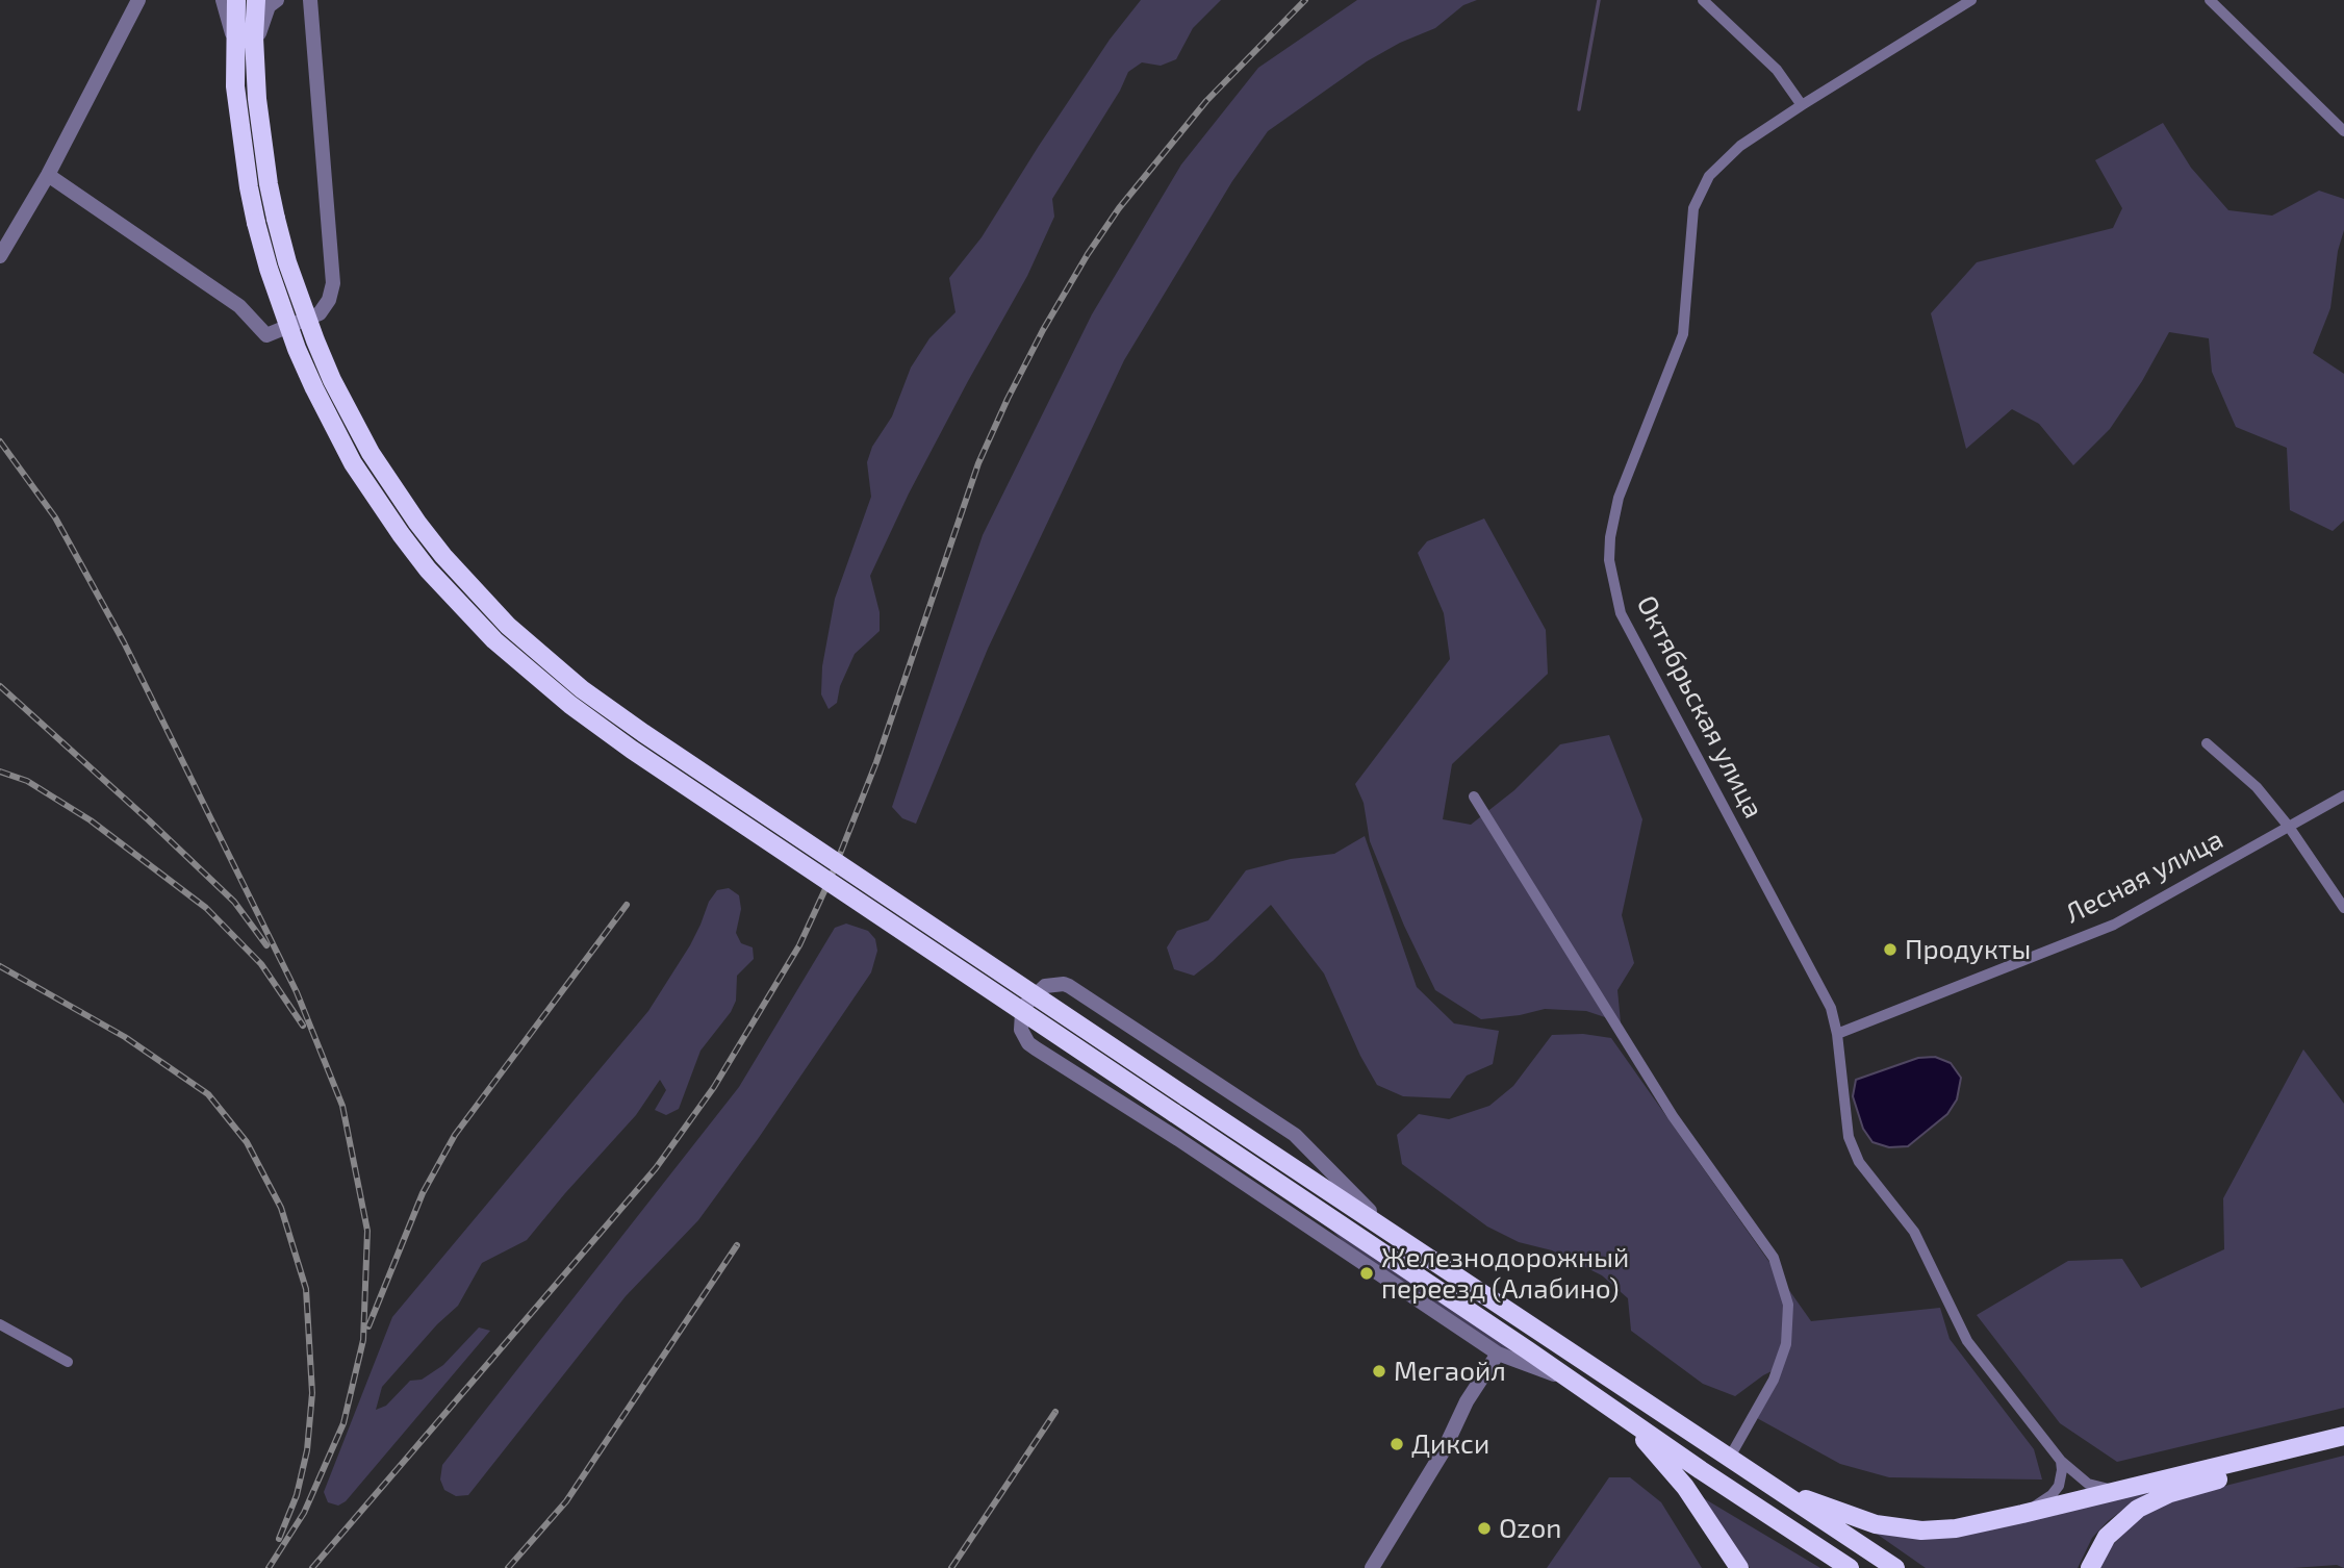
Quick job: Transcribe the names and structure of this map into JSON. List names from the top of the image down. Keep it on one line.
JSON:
{"streets":{"street":["Октябрьская улица","Лесная улица"]},"crossings":[["Октябрьская улица","Лесная улица"]],"places":["Продукты","Железнодорожный переезд (Алабино)","Мегаойл","Дикси","Ozon"]}
